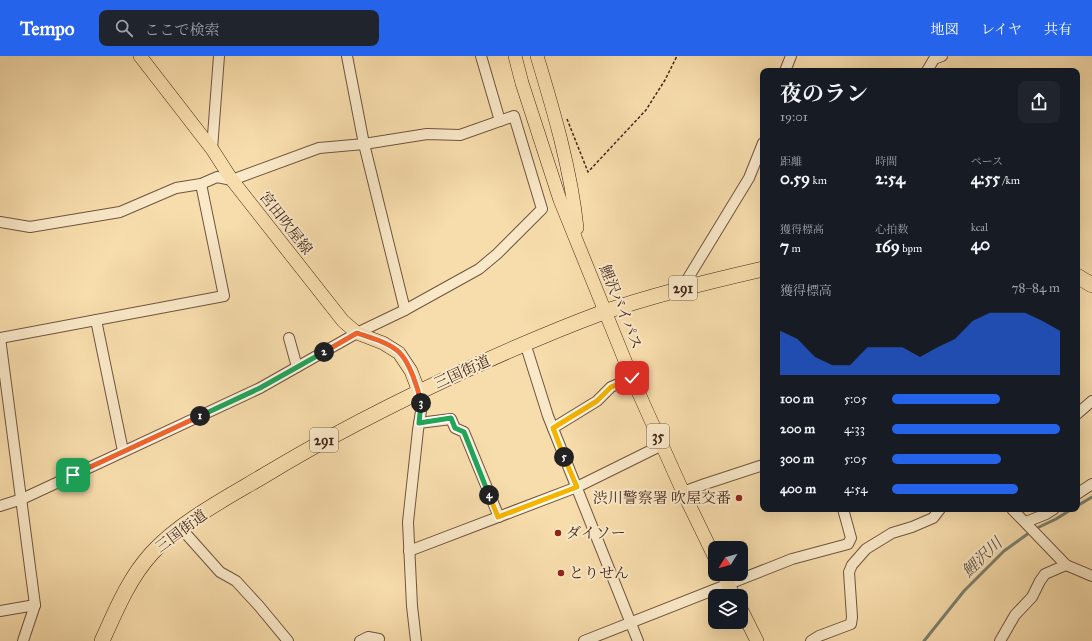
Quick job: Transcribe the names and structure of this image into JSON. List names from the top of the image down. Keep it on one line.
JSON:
{"streets":{"highway":["291","三国街道"],"main road":["宮田吹屋線","鯉沢バイパス","35"]},"crossings":[["宮田吹屋線","三国街道"],["鯉沢バイパス","三国街道"]],"water":["鯉沢川"],"places":["渋川警察署 吹屋交番","ダイソー","とりせん"],"north":"bottom left","page":{"header":"Tempo","search":"ここで検索","nav":["地図","レイヤ","共有"],"heading":["夜のラン","19:01"],"stats":[["距離","0.59 km"],["時間","2:54"],["ペース","4:55 /km"],["獲得標高","7 m"],["心拍数","169 bpm"],["kcal","40"]],"chart":["獲得標高","78–84 m"],"pins":["2","3","1","5","4"],"list":[{"name":"100 m","note":"5:05"},{"name":"200 m","note":"4:33"},{"name":"300 m","note":"5:05"},{"name":"400 m","note":"4:54"}]}}
